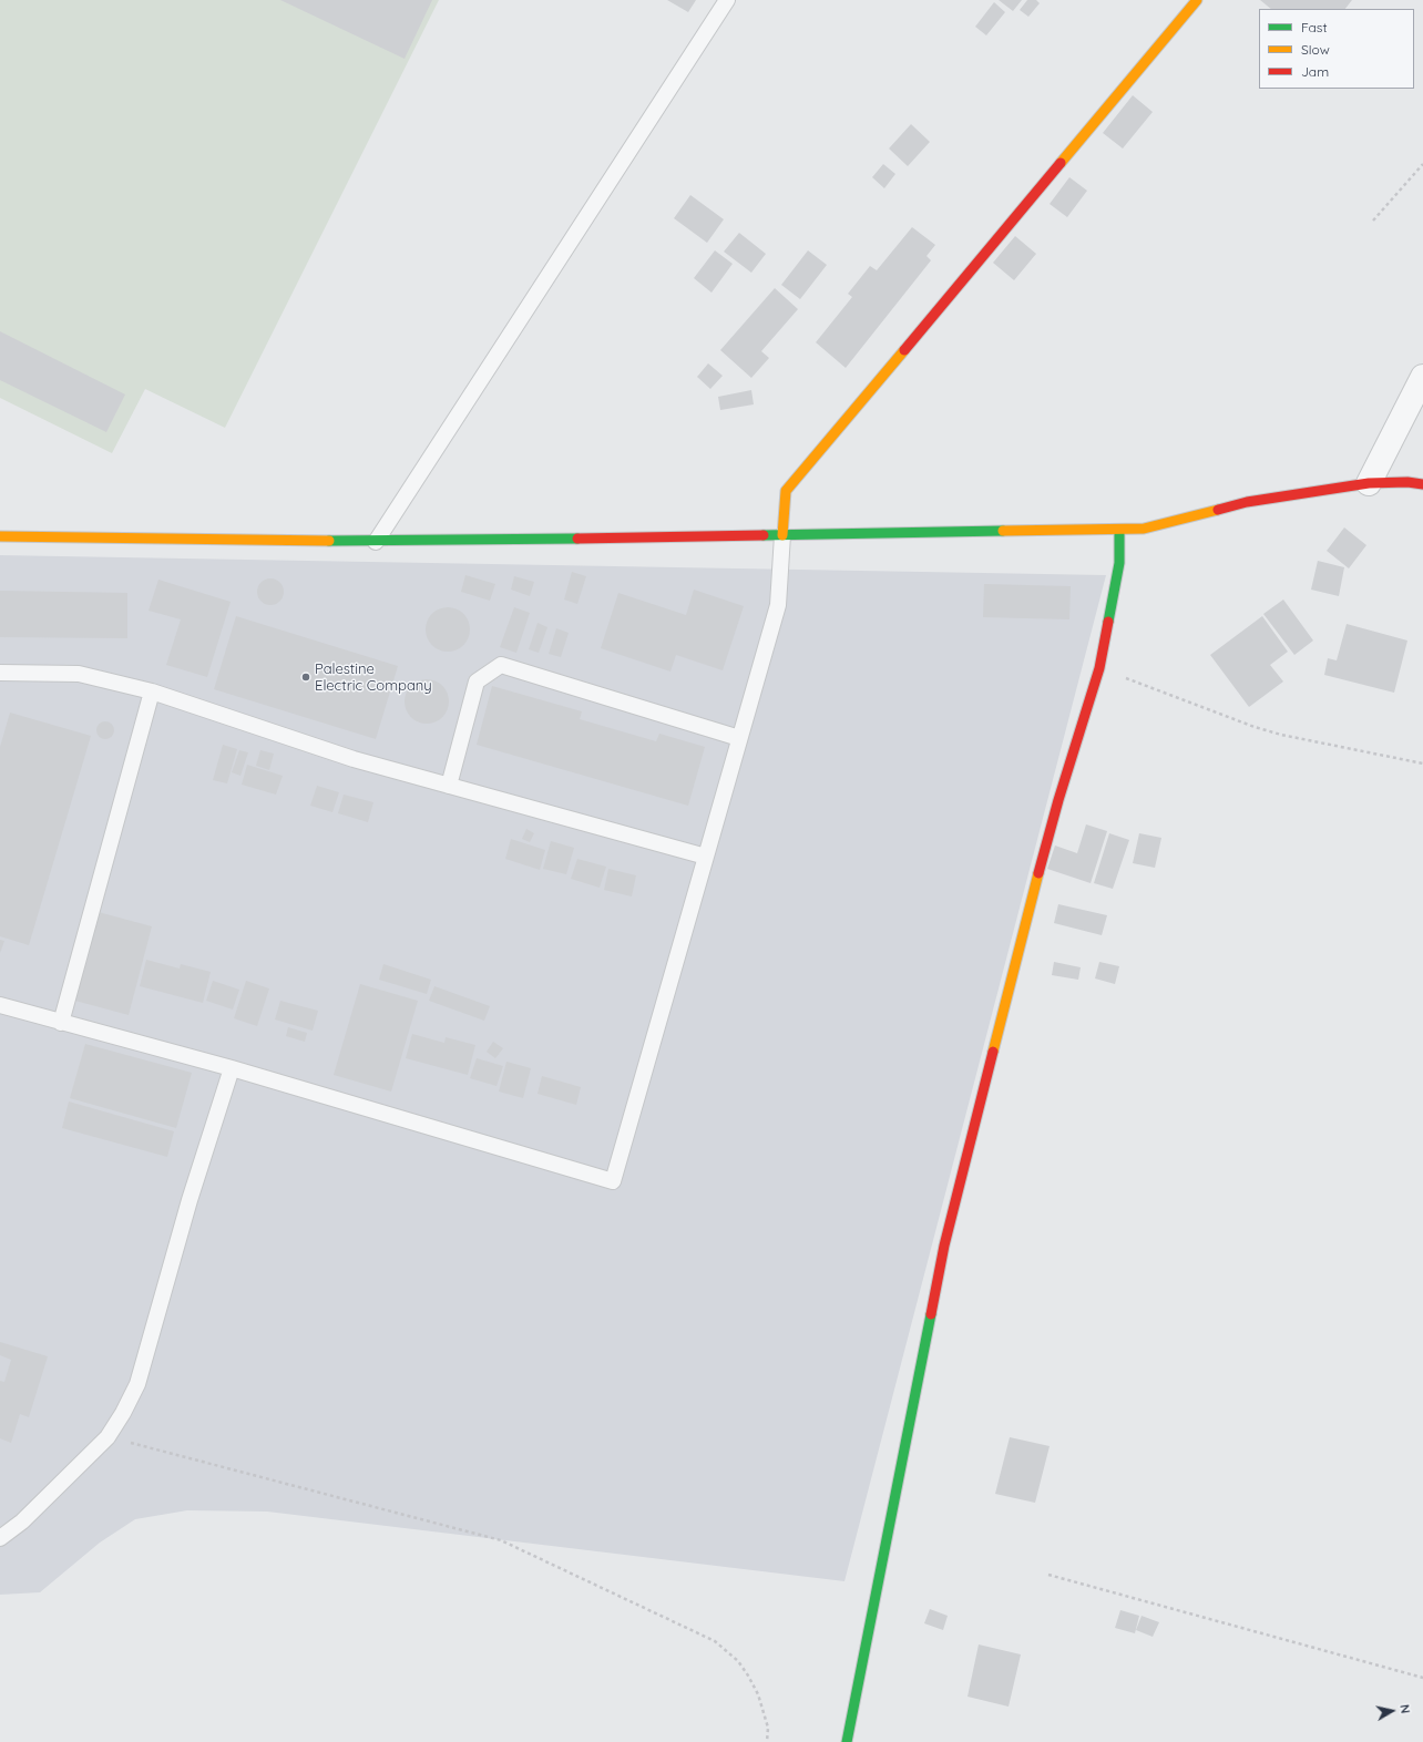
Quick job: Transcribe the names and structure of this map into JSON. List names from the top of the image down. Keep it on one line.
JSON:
{"places":["Palestine Electric Company"],"legend":["Fast","Slow","Jam"],"north":"right"}
